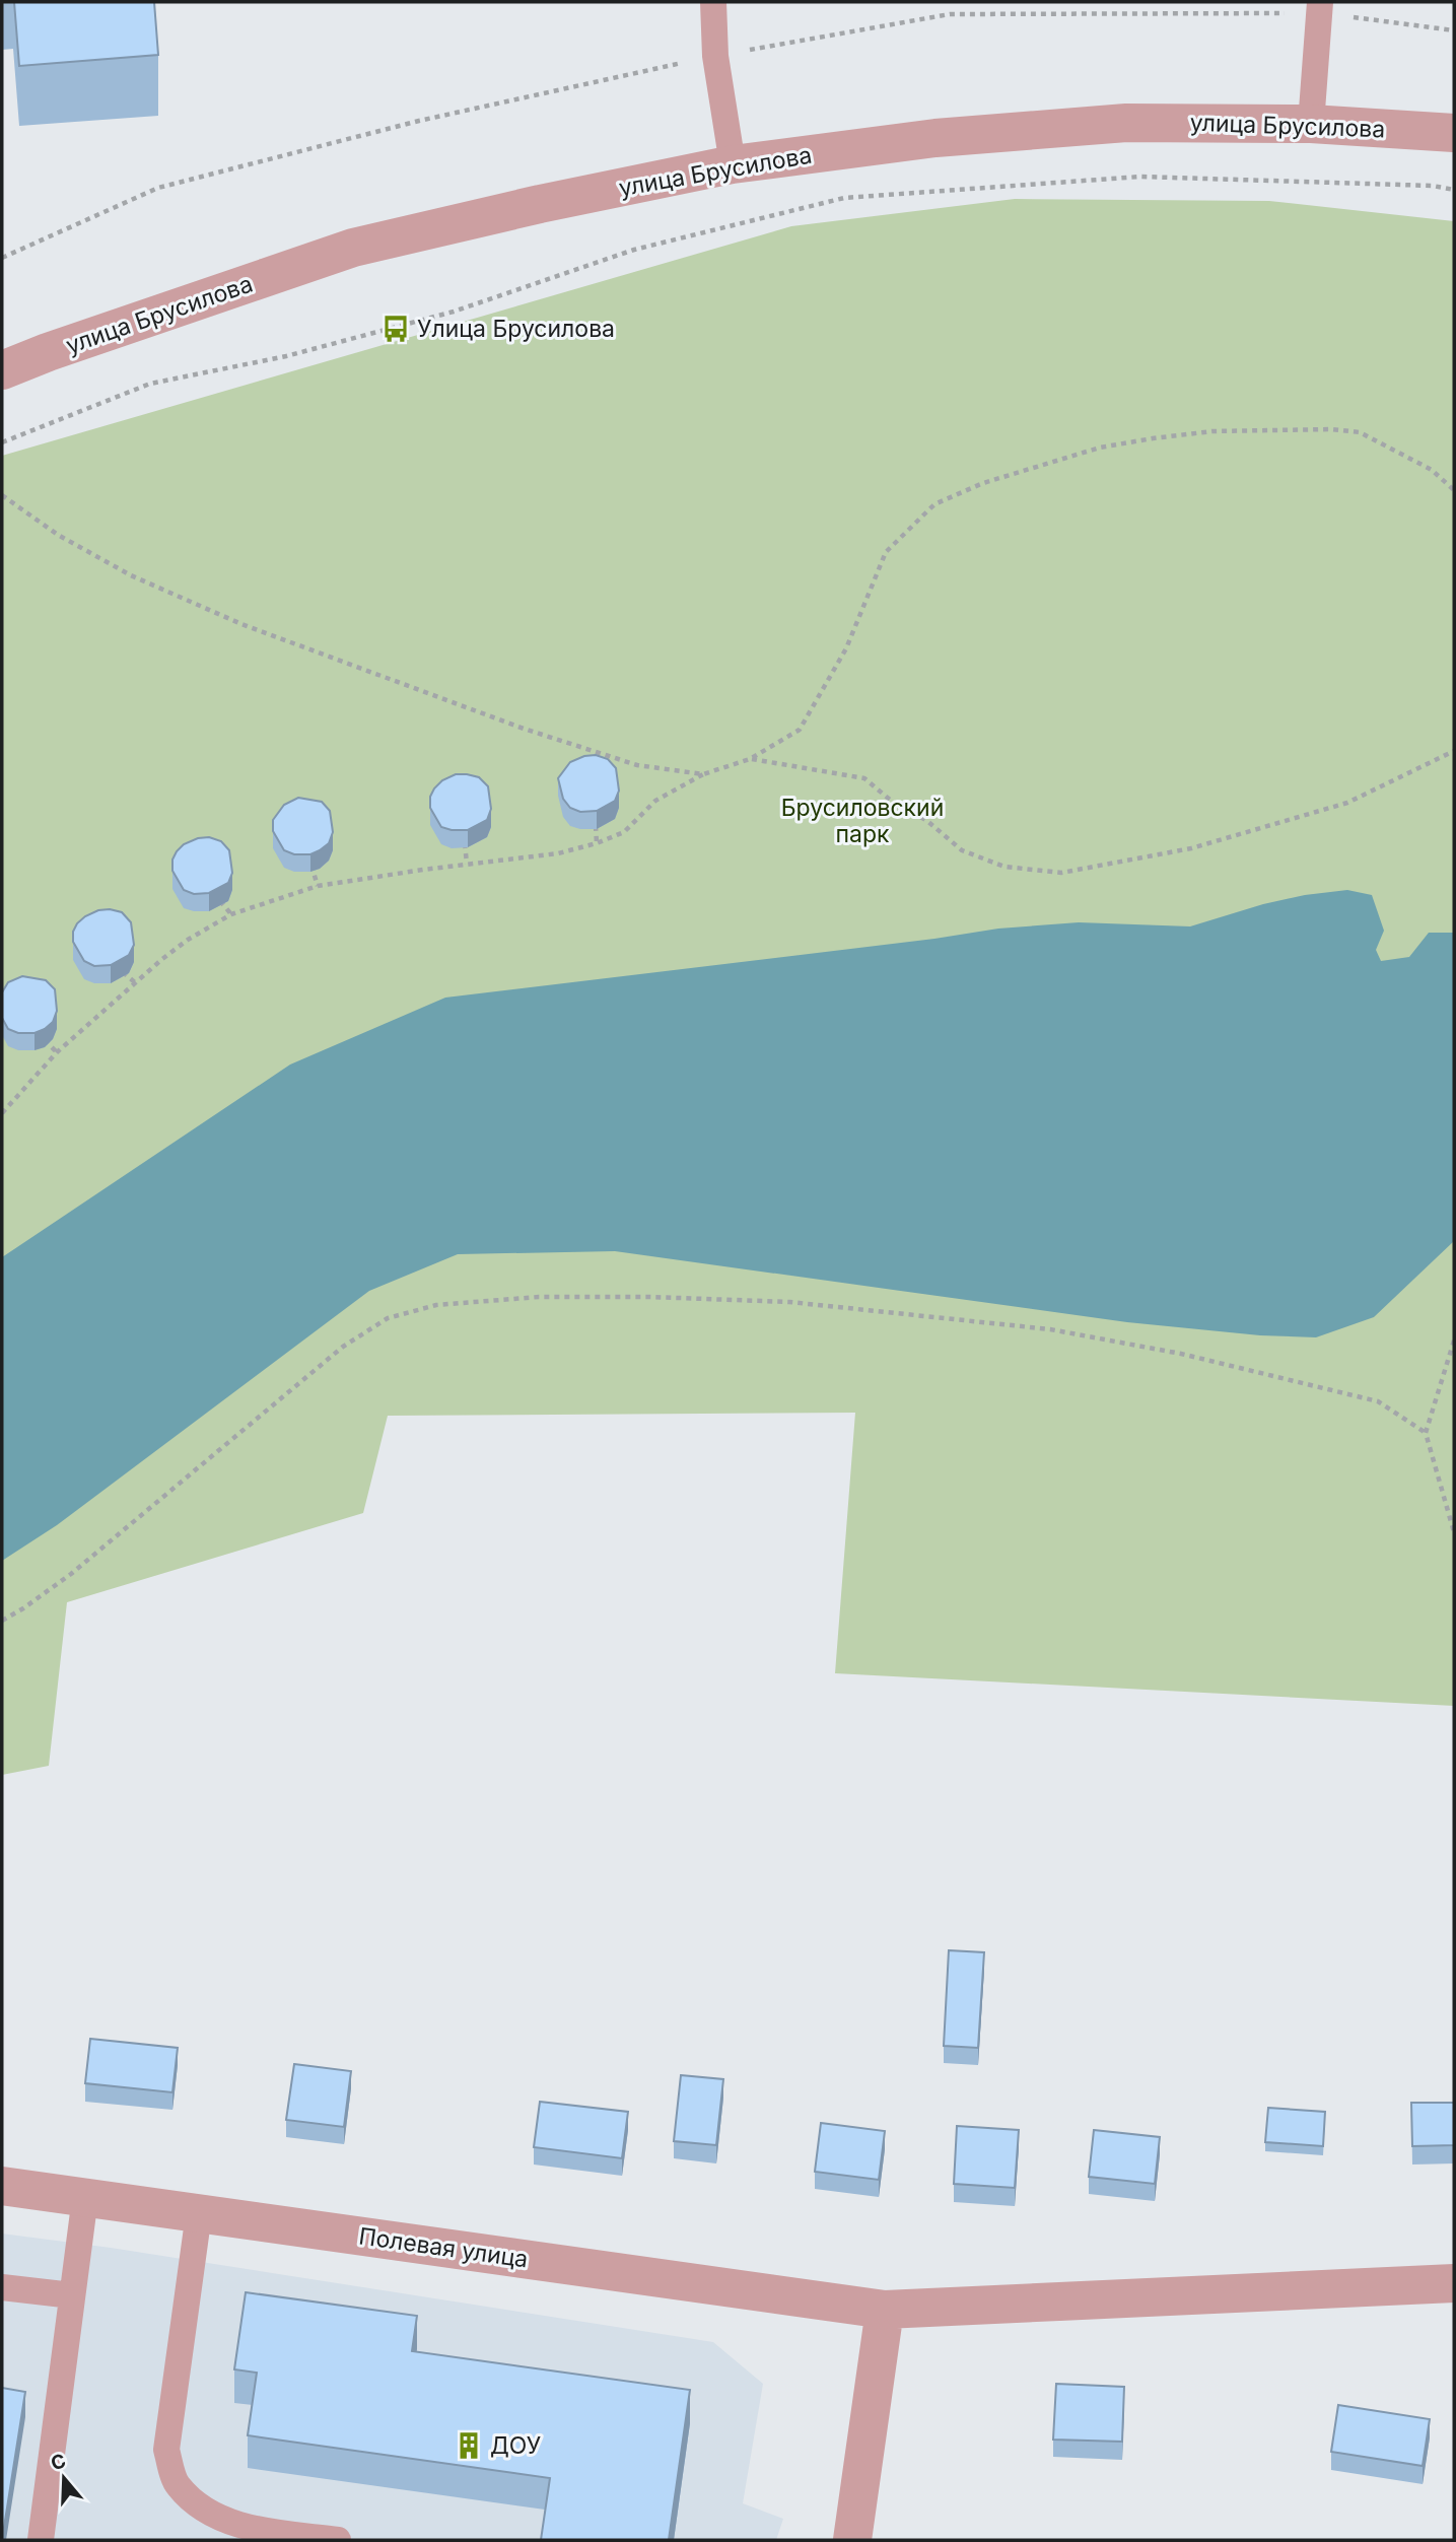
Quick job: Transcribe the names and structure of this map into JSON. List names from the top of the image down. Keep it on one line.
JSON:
{"streets":{"street":["улица Брусилова","Полевая улица"]},"parks":["Брусиловский парк"],"places":{"bus stop":["Улица Брусилова"],"building":["ДОУ"]},"north":"top"}
